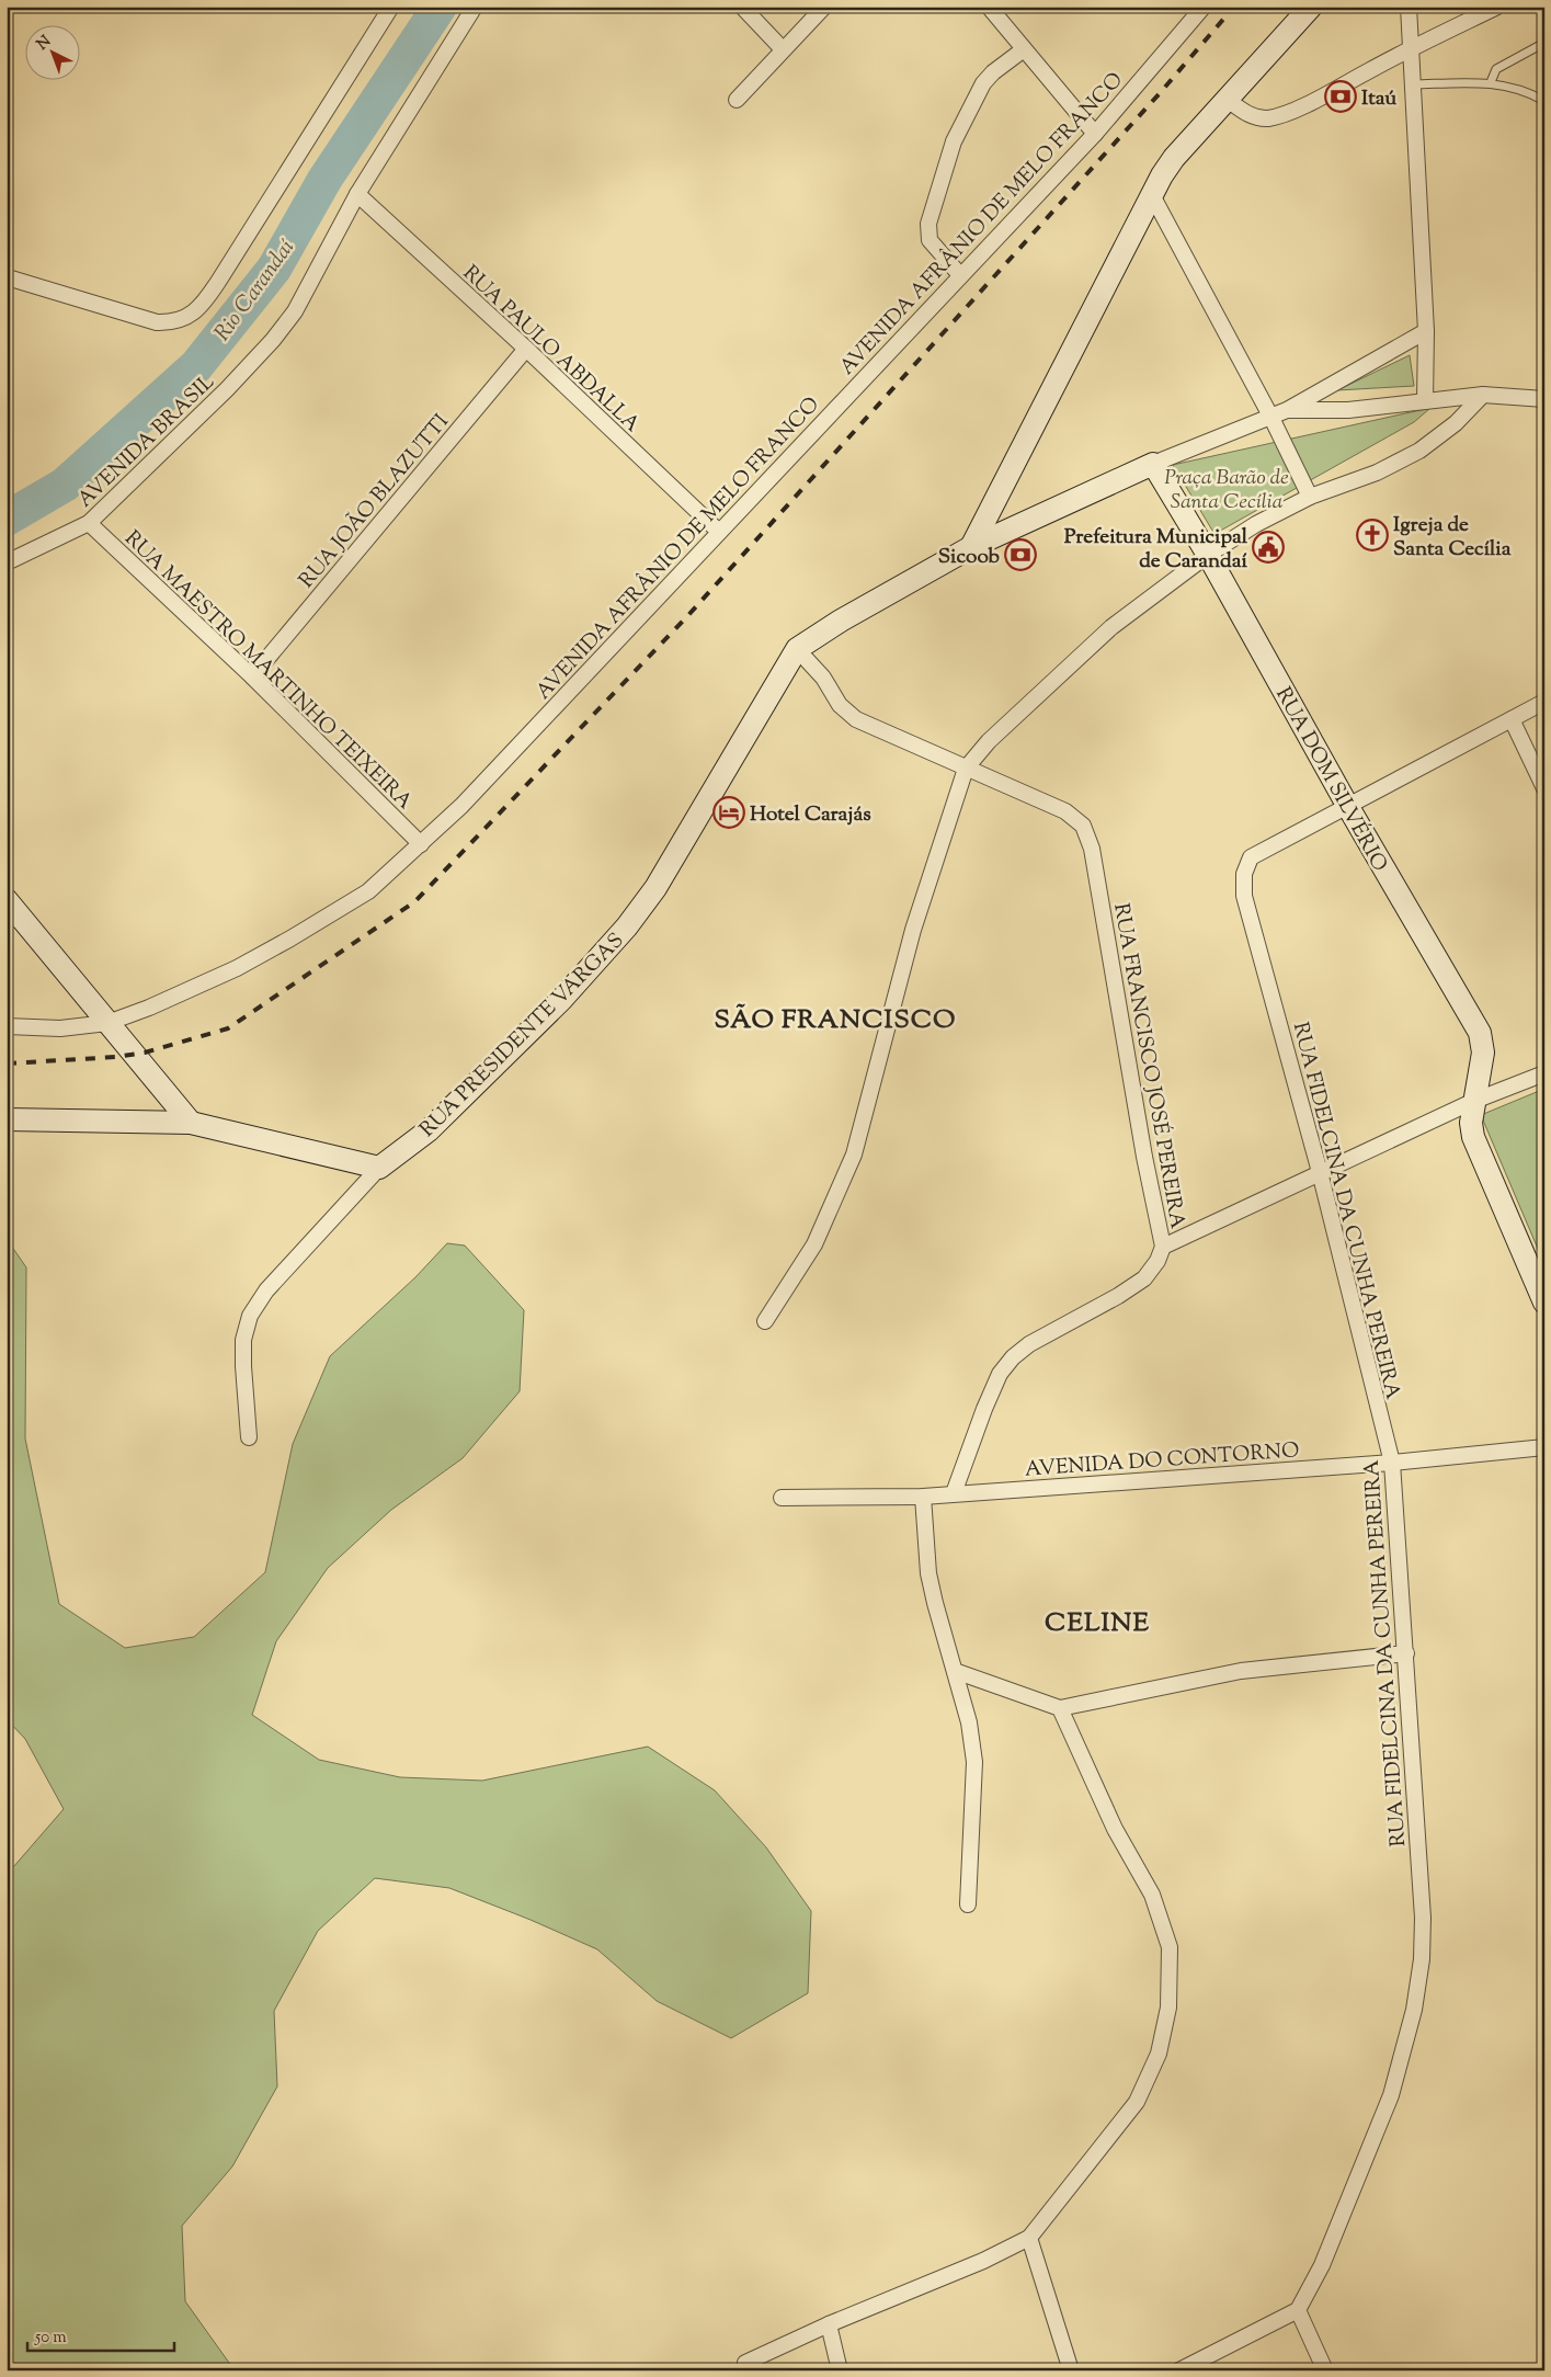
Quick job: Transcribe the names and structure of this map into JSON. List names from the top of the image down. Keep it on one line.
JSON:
{"streets":{"main road":["RUA DOM SILVÉRIO","RUA PRESIDENTE VARGAS"],"street":["AVENIDA AFRÂNIO DE MELO FRANCO","RUA PAULO ABDALLA","AVENIDA BRASIL","RUA JOÃO BLAZUTTI","RUA MAESTRO MARTINHO TEIXEIRA","RUA FRANCISCO JOSÉ PEREIRA","RUA FIDELCINA DA CUNHA PEREIRA","AVENIDA DO CONTORNO"]},"crossings":[["AVENIDA AFRÂNIO DE MELO FRANCO","RUA PAULO ABDALLA"],["AVENIDA AFRÂNIO DE MELO FRANCO","RUA MAESTRO MARTINHO TEIXEIRA"],["RUA PAULO ABDALLA","AVENIDA BRASIL"],["RUA PAULO ABDALLA","RUA JOÃO BLAZUTTI"],["AVENIDA BRASIL","RUA MAESTRO MARTINHO TEIXEIRA"],["RUA JOÃO BLAZUTTI","RUA MAESTRO MARTINHO TEIXEIRA"],["RUA DOM SILVÉRIO","RUA PRESIDENTE VARGAS"],["RUA DOM SILVÉRIO","RUA FIDELCINA DA CUNHA PEREIRA"],["RUA PRESIDENTE VARGAS","RUA FRANCISCO JOSÉ PEREIRA"],["RUA FRANCISCO JOSÉ PEREIRA","AVENIDA DO CONTORNO"],["RUA FIDELCINA DA CUNHA PEREIRA","AVENIDA DO CONTORNO"]],"districts":["SÃO FRANCISCO","CELINE"],"water":["Rio Carandaí"],"parks":["Praça Barão de Santa Cecília"],"places":{"bank":["Itaú","Sicoob"],"church":["Igreja de Santa Cecília"],"public building":["Prefeitura Municipal de Carandaí"],"hotel":["Hotel Carajás"]},"scale_bar":"50 m","north":"top left"}
